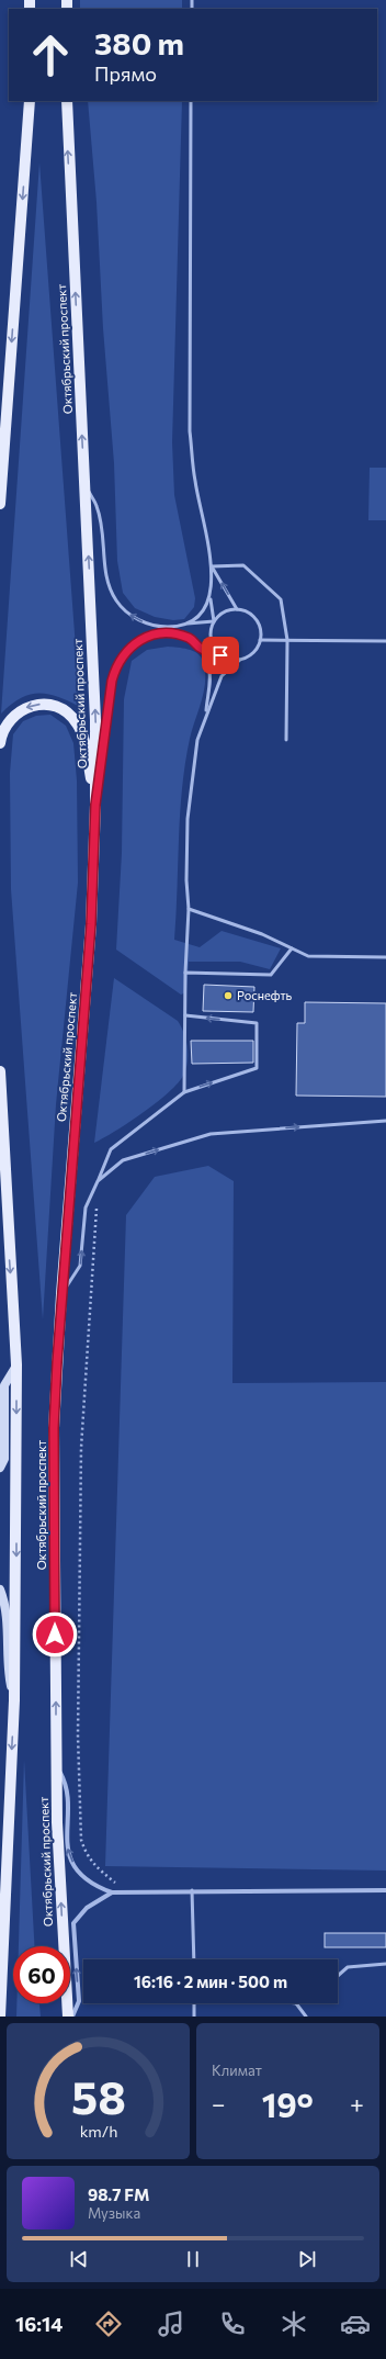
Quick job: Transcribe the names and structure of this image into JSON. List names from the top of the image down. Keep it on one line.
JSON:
{"streets":{"main road":["Октябрьский проспект"]},"places":["Роснефть"],"page":{"turn":["380 m","Прямо"],"limit":"60","trip":"16:16 · 2 мин · 500 m","tile":"Климат","heat":["−","19°","+"],"song":["98.7 FM","Музыка"],"tabs":"16:14","gauge":["58","km/h"]}}
